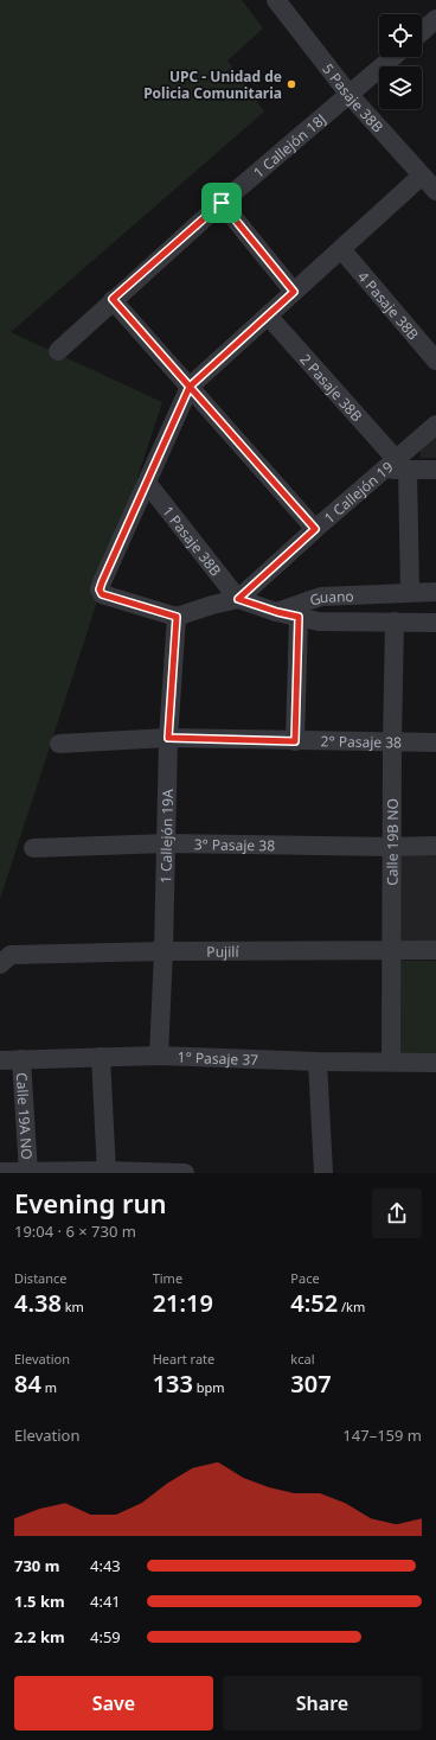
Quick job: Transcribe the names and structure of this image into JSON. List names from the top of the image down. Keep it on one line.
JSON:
{"streets":{"street":["5 Pasaje 38B","1 Callejón 18J","4 Pasaje 38B","2 Pasaje 38B","1 Callejón 19","1 Pasaje 38B","Guano","2° Pasaje 38","1 Callejón 19A","Calle 19B NO","3° Pasaje 38","Pujilí","1° Pasaje 37","Calle 19A NO"]},"crossings":[["5 Pasaje 38B","1 Callejón 18J"],["2 Pasaje 38B","1 Callejón 19"],["1 Callejón 19","1 Pasaje 38B"],["1 Callejón 19","1 Callejón 19A"],["Guano","Calle 19B NO"],["2° Pasaje 38","1 Callejón 19A"],["2° Pasaje 38","Calle 19B NO"],["1 Callejón 19A","3° Pasaje 38"],["1 Callejón 19A","Pujilí"],["1 Callejón 19A","1° Pasaje 37"],["Calle 19B NO","3° Pasaje 38"],["Calle 19B NO","Pujilí"],["Calle 19B NO","1° Pasaje 37"],["1° Pasaje 37","Calle 19A NO"]],"places":["UPC - Unidad de Policia Comunitaria"],"page":{"heading":["Evening run","19:04 · 6 × 730 m"],"stats":[["Distance","4.38 km"],["Time","21:19"],["Pace","4:52 /km"],["Elevation","84 m"],["Heart rate","133 bpm"],["kcal","307"]],"chart":["Elevation","147–159 m"],"list":[{"name":"730 m","note":"4:43"},{"name":"1.5 km","note":"4:41"},{"name":"2.2 km","note":"4:59"}],"buttons":["Save","Share"]}}
